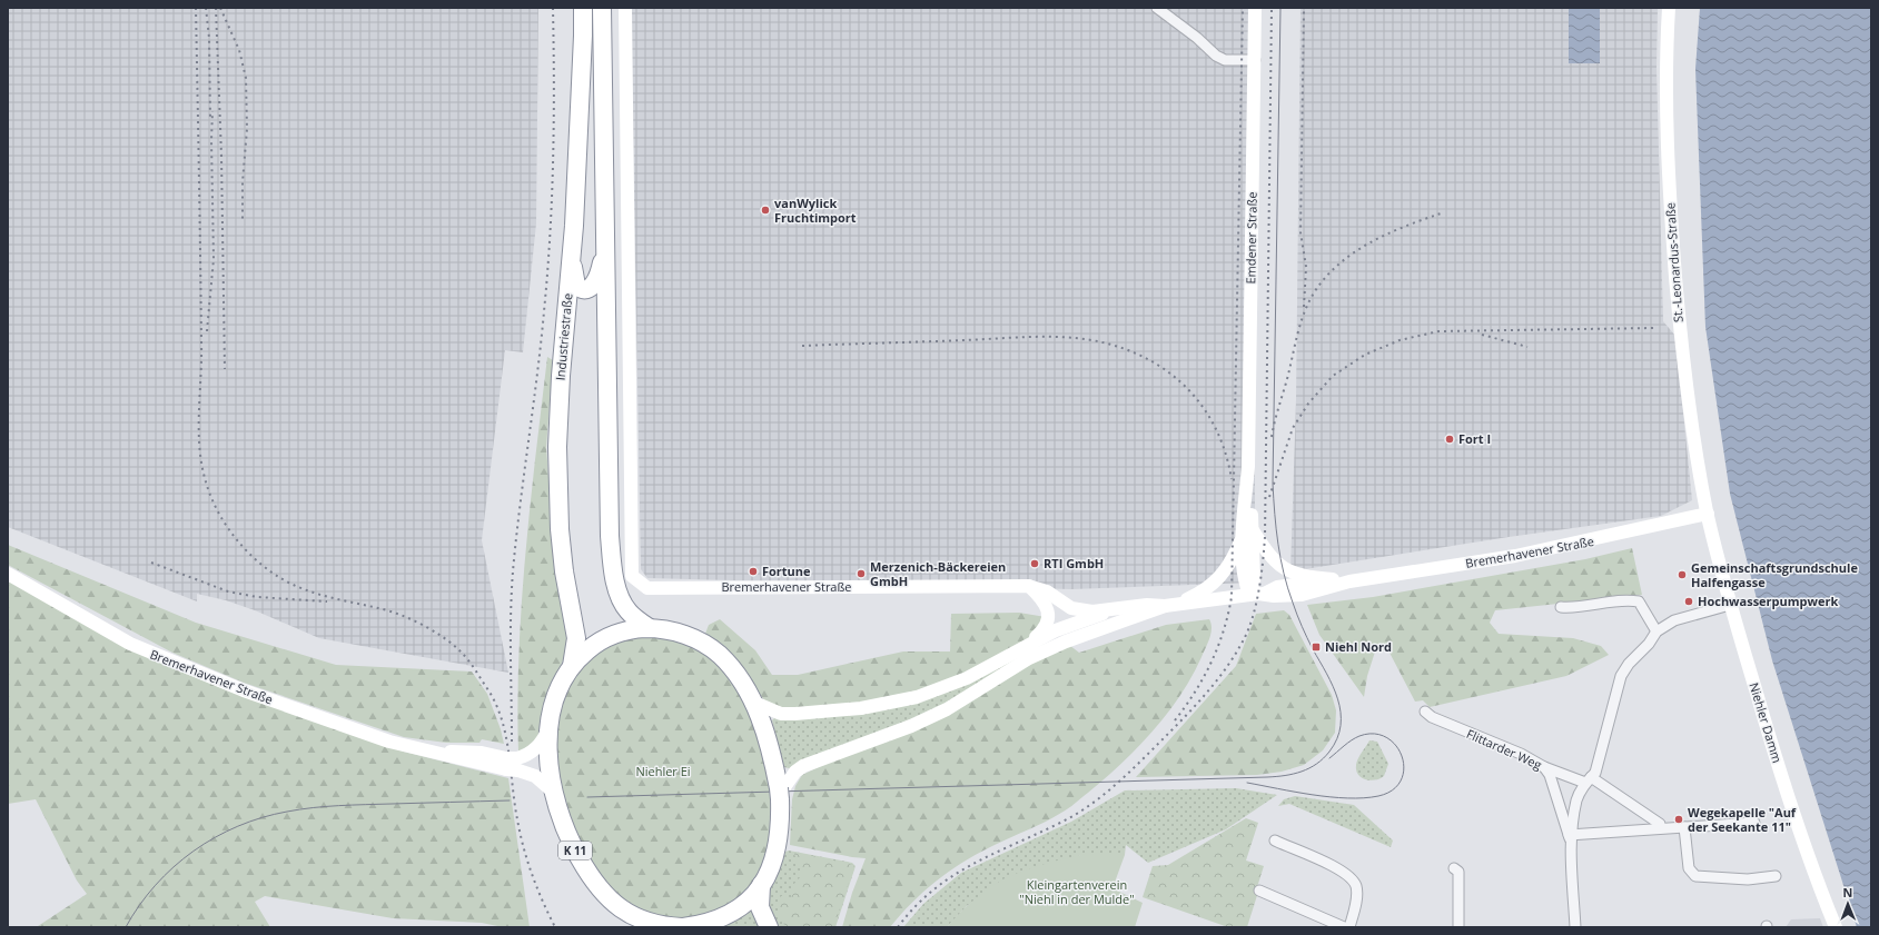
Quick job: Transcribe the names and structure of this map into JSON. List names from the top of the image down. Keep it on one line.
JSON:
{"streets":{"highway":["Industriestraße","K 11"],"street":["Emdener Straße","St.-Leonardus-Straße","Bremerhavener Straße","Niehler Damm","Flittarder Weg"]},"crossings":[["Emdener Straße","Bremerhavener Straße"],["St.-Leonardus-Straße","Bremerhavener Straße"],["St.-Leonardus-Straße","Niehler Damm"],["Industriestraße","K 11"],["Bremerhavener Straße","Niehler Damm"],["Bremerhavener Straße","K 11"]],"parks":["Niehler Ei","Kleingartenverein \"Niehl in der Mulde\""],"places":{"other":["vanWylick Fruchtimport","Fort I","RTI GmbH","Fortune","Merzenich-Bäckereien GmbH","Gemeinschaftsgrundschule Halfengasse","Hochwasserpumpwerk","Wegekapelle \"Auf der Seekante 11\""],"transit":["Niehl Nord"]},"north":"top"}
